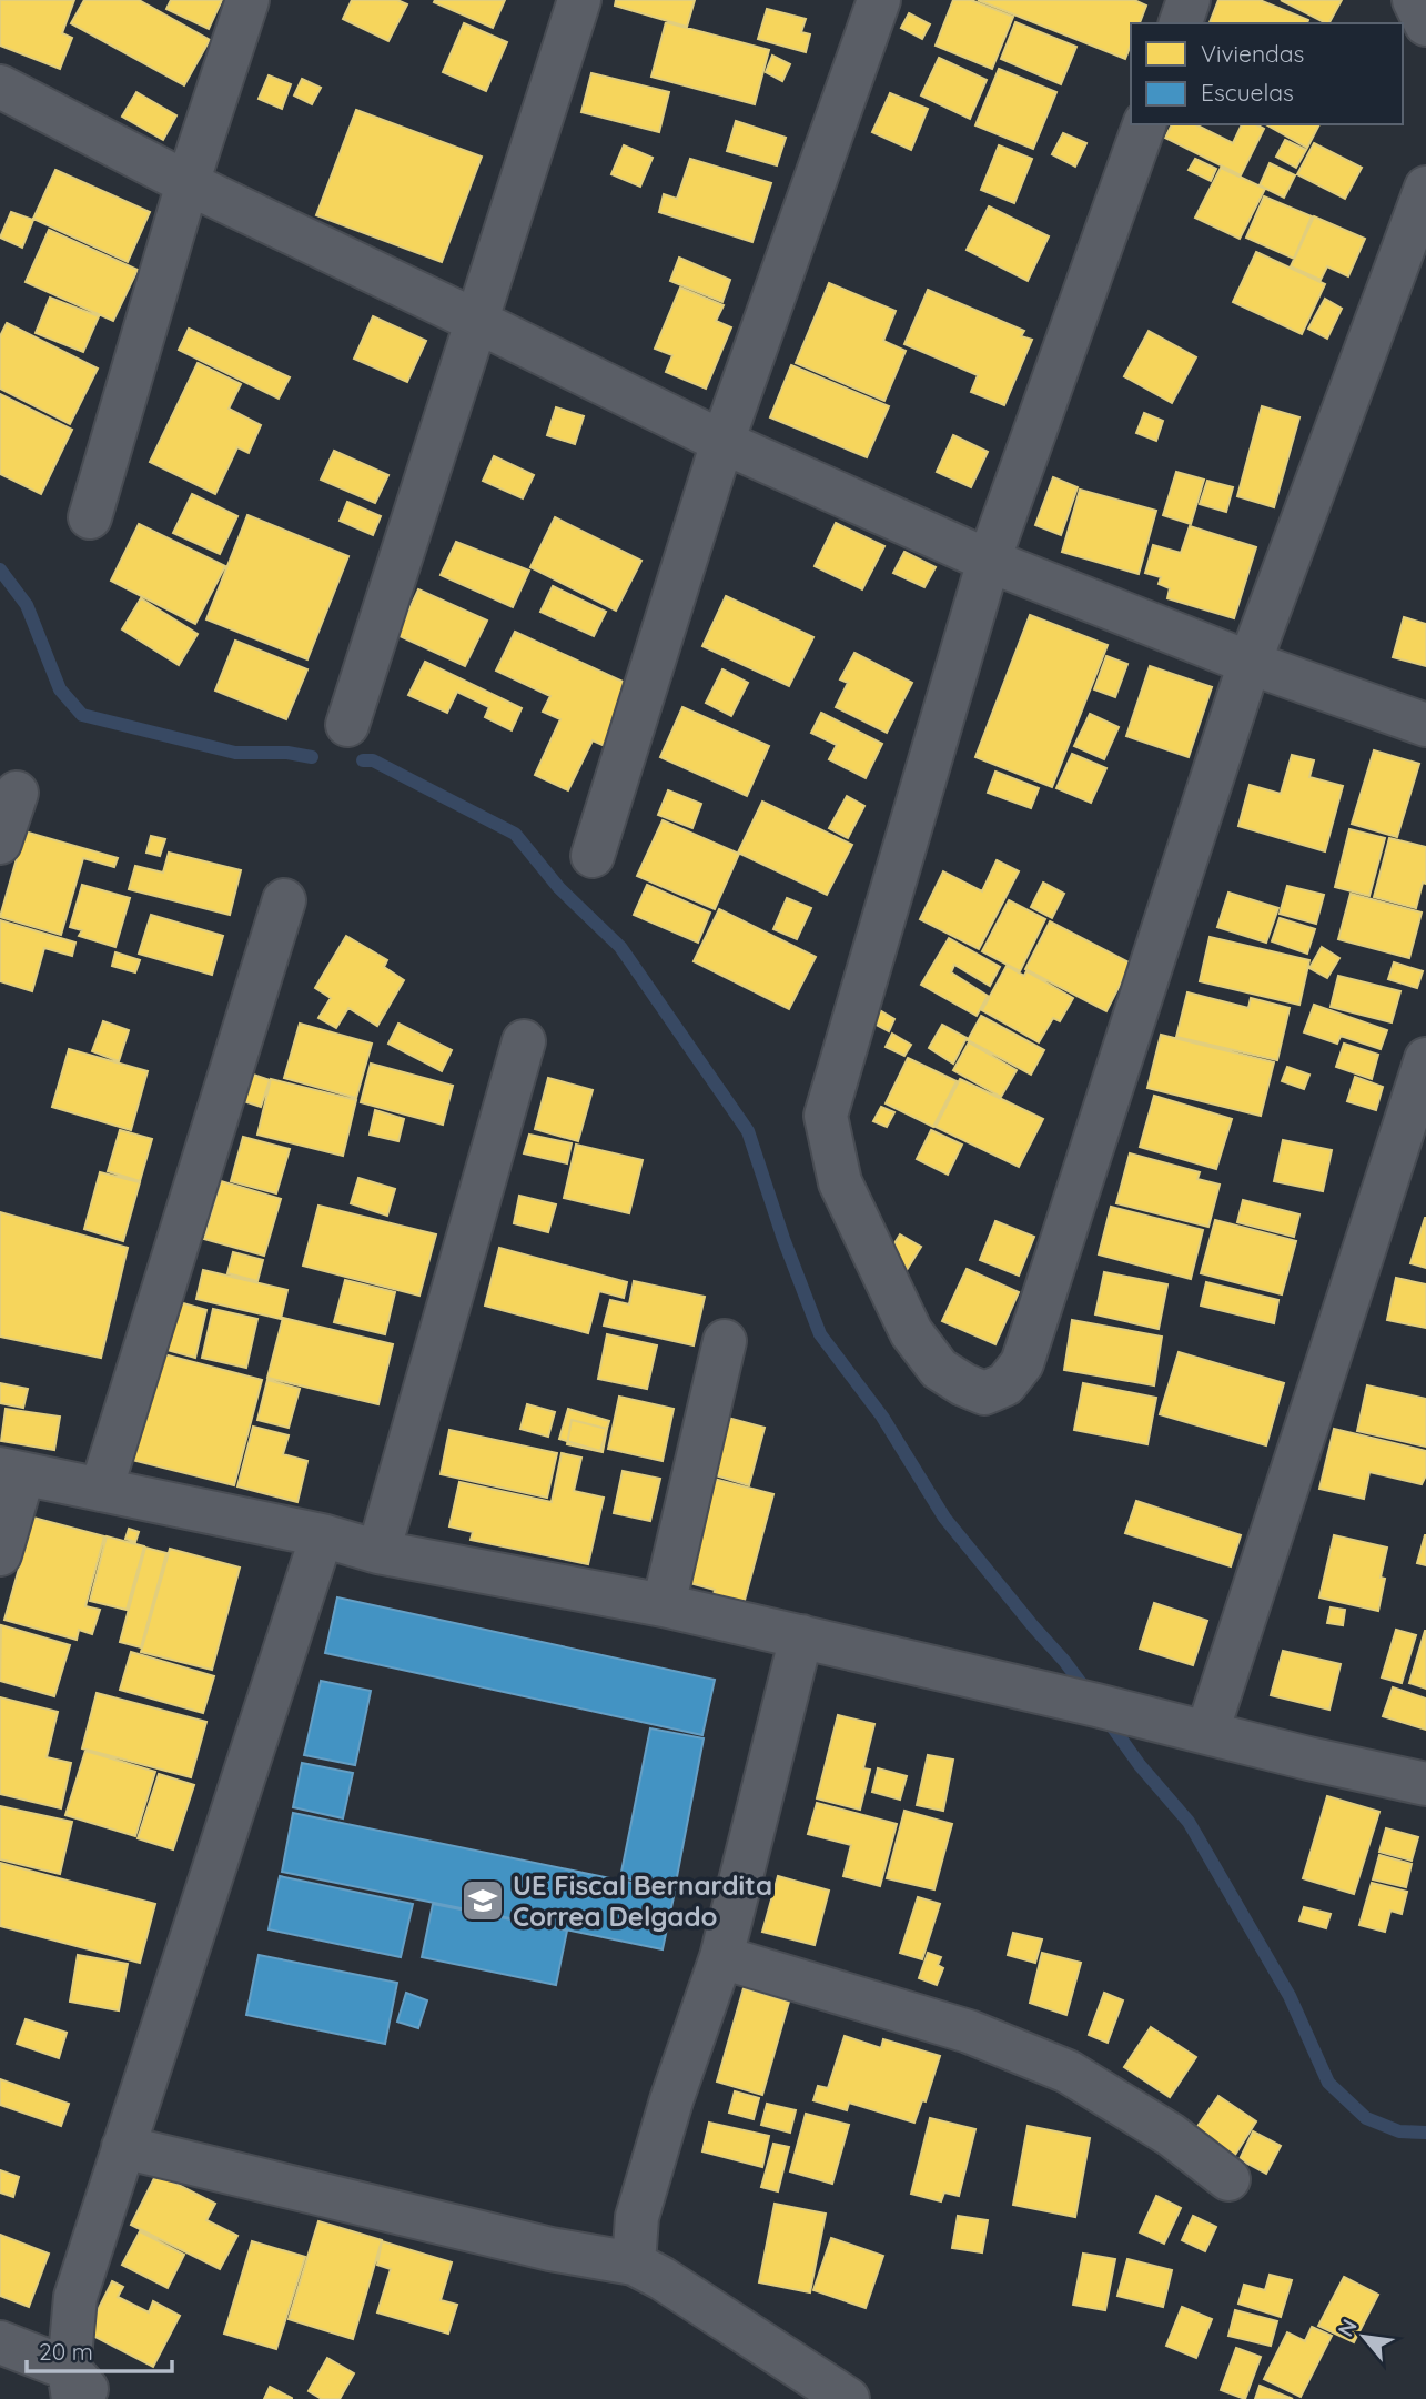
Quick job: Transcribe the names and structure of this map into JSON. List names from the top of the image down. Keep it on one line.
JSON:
{"places":{"school or university":["UE Fiscal Bernardita Correa Delgado"]},"legend":["Viviendas","Escuelas"],"scale_bar":"20 m","north":"top left"}
